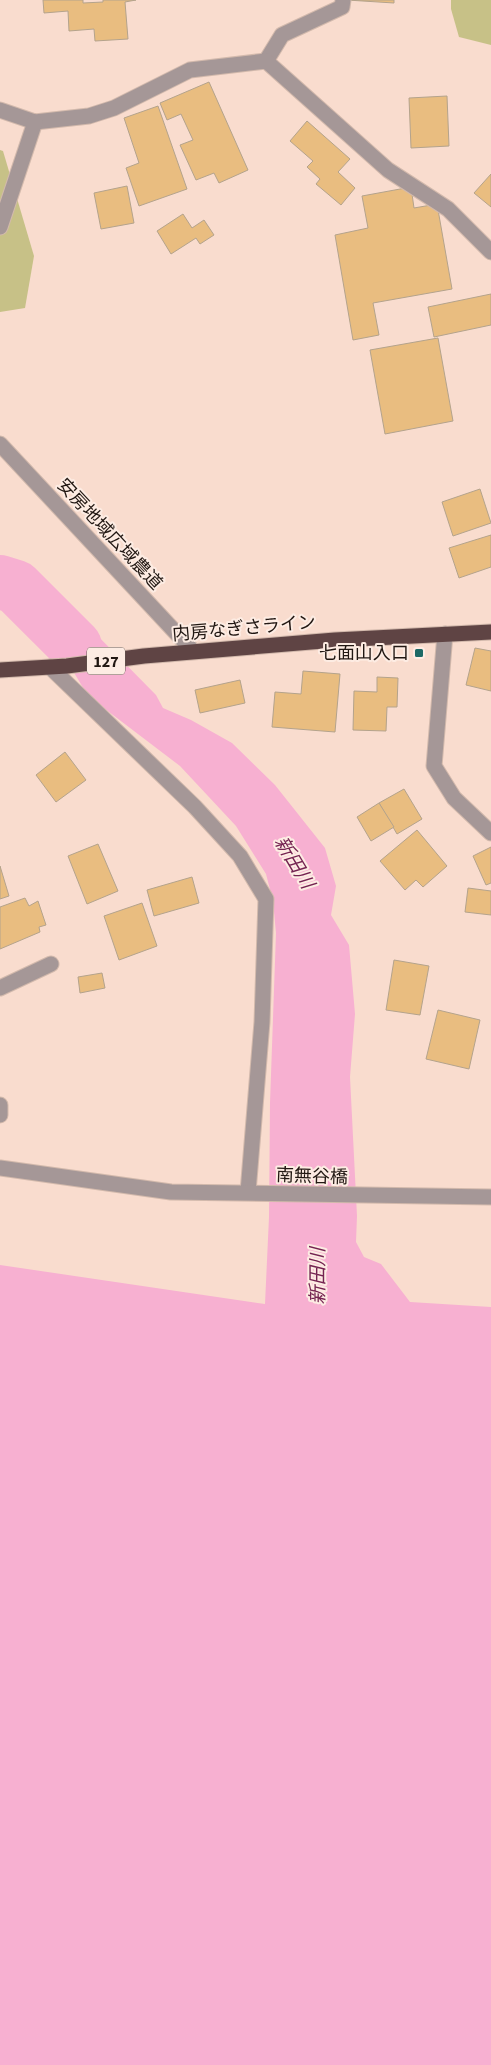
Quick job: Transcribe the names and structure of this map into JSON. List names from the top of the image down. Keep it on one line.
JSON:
{"streets":{"highway":["内房なぎさライン","127"],"street":["安房地域広域農道","南無谷橋"]},"crossings":[["安房地域広域農道","内房なぎさライン"]],"water":["新田川"],"places":{"transit":["七面山入口"]}}
